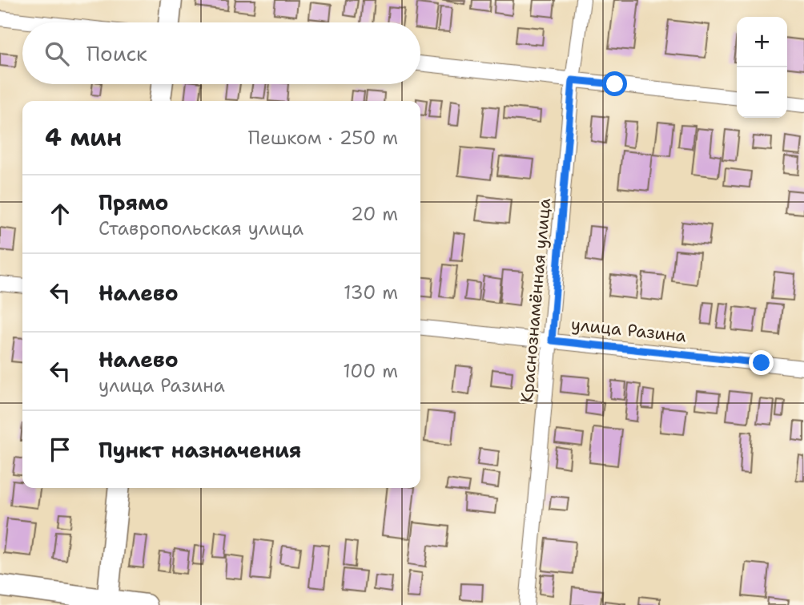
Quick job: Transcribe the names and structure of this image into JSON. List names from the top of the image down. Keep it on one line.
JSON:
{"streets":{"street":["Краснознамённая улица","улица Разина"]},"crossings":[["Краснознамённая улица","улица Разина"]],"page":{"map_buttons":["+","−"],"search":"Поиск","heading":["4 мин","Пешком · 250 m"],"list":[["Прямо","Ставропольская улица","20 m"],["Налево","130 m"],["Налево","улица Разина","100 m"],"Пункт назначения"]}}
